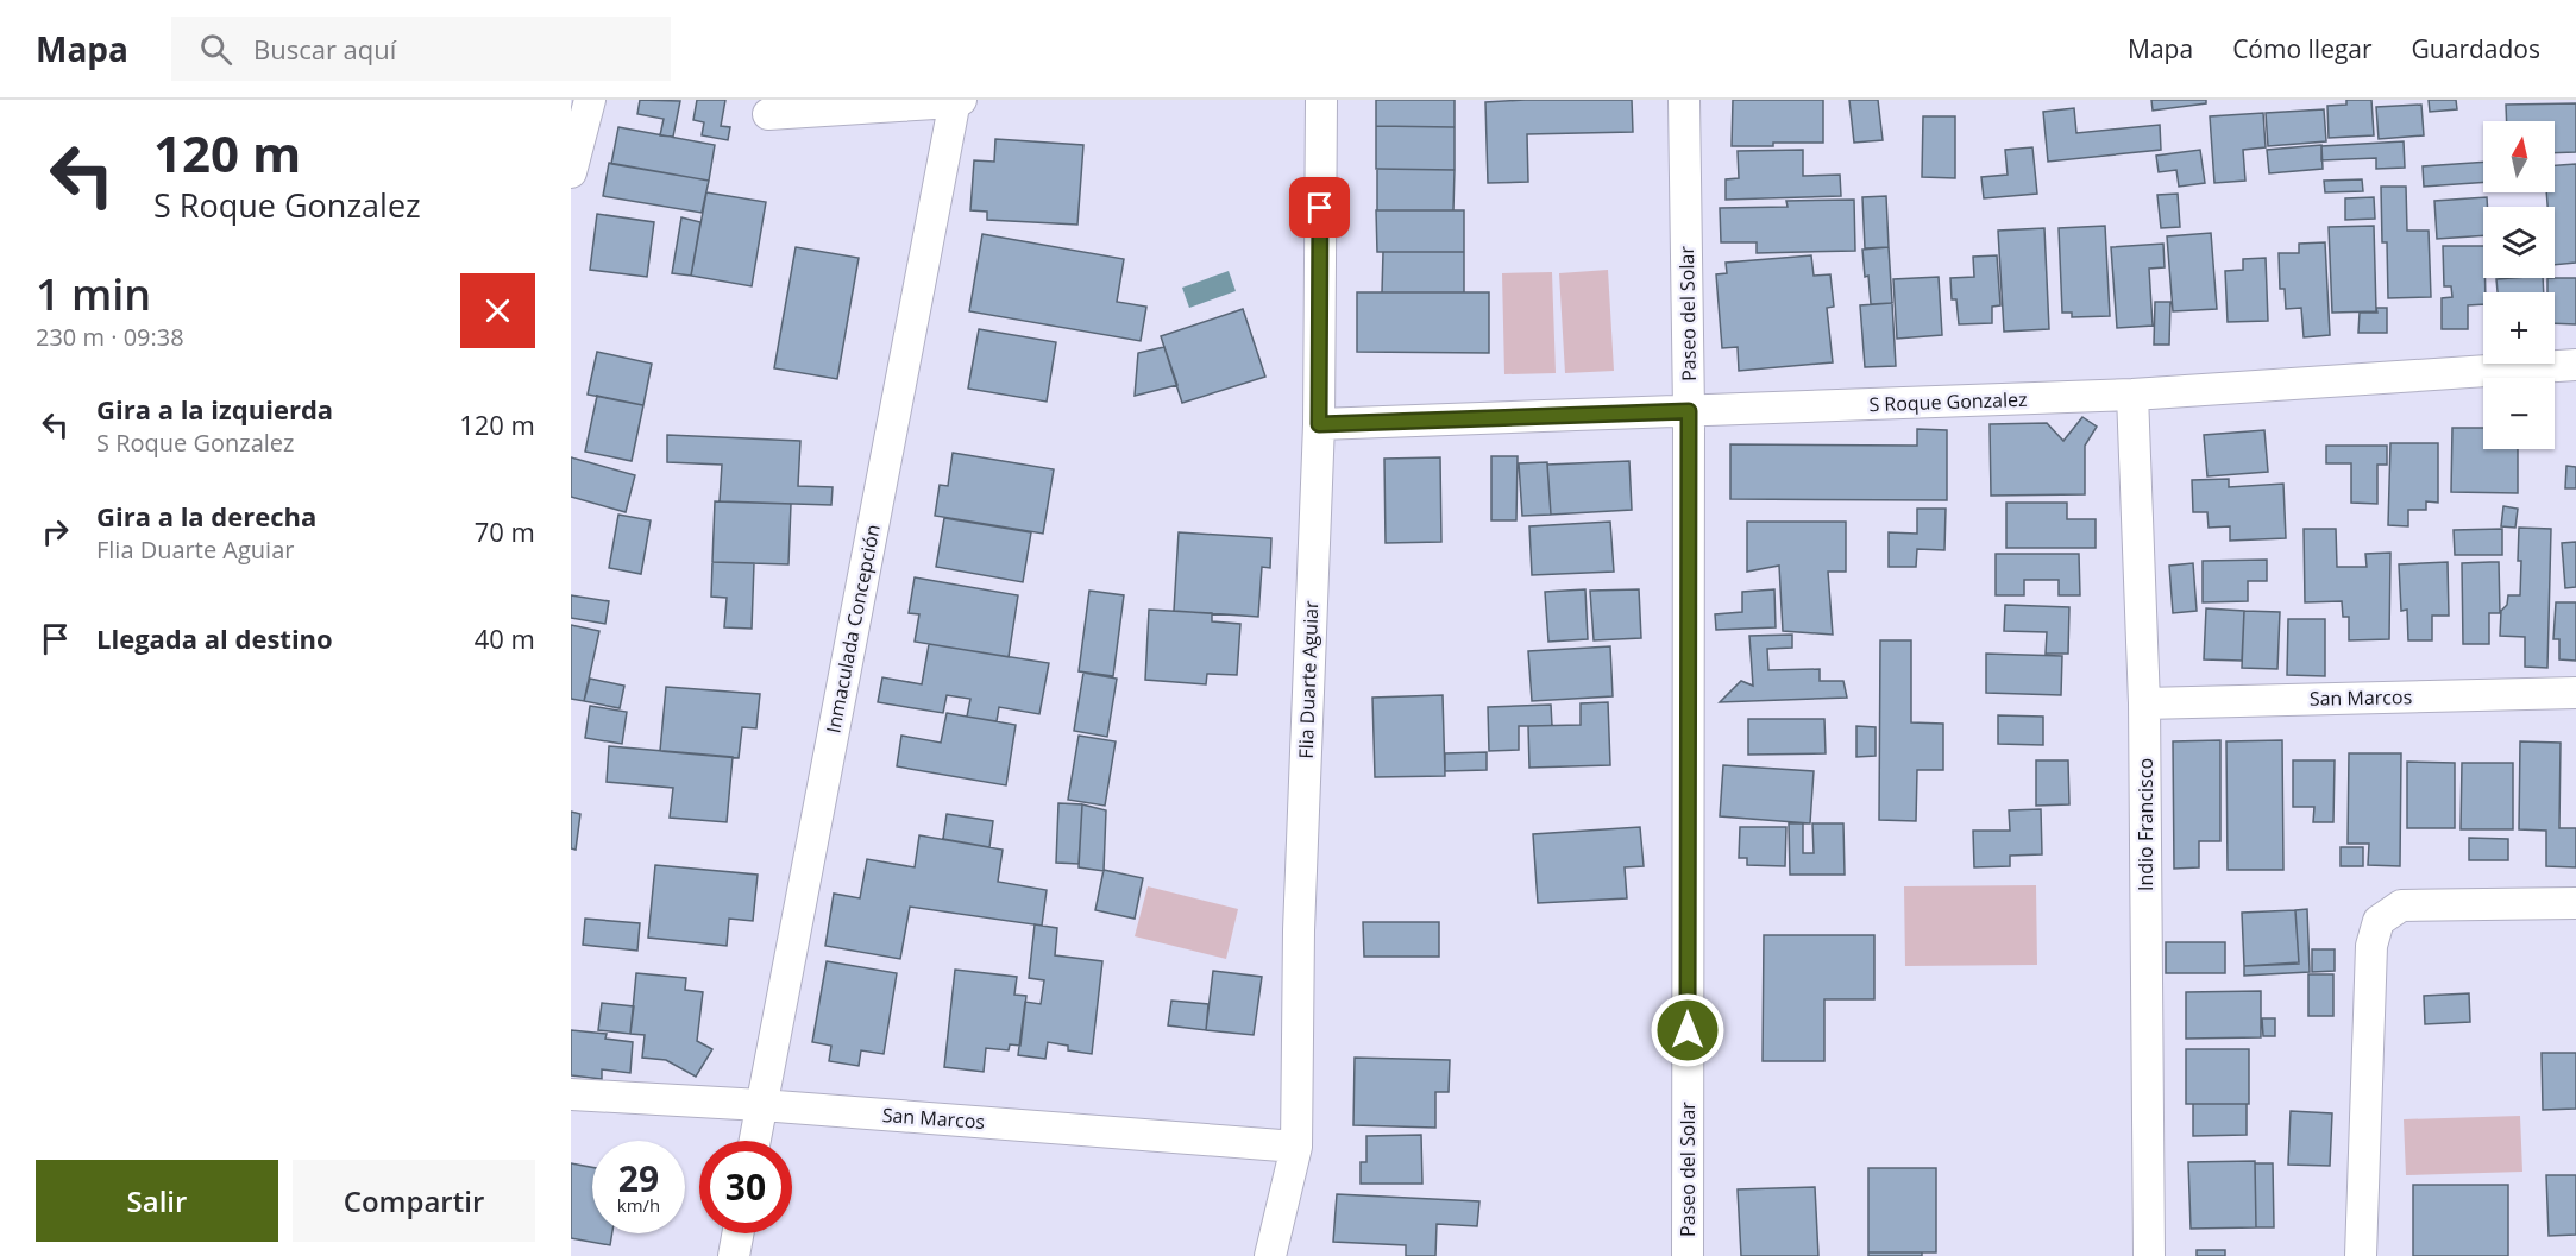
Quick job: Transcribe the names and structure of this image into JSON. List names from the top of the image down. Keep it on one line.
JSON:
{"streets":{"street":["Paseo del Solar","S Roque Gonzalez","Inmaculada Concepción","Flia Duarte Aguiar","San Marcos","Indio Francisco"]},"crossings":[["Paseo del Solar","S Roque Gonzalez"],["S Roque Gonzalez","Flia Duarte Aguiar"],["S Roque Gonzalez","Indio Francisco"],["Inmaculada Concepción","San Marcos"],["Flia Duarte Aguiar","San Marcos"],["San Marcos","Indio Francisco"]],"north":"top","page":{"header":"Mapa","search":"Buscar aquí","nav":["Mapa","Cómo llegar","Guardados"],"turn":["120 m","S Roque Gonzalez"],"map_buttons":["+","−"],"heading":["1 min","230 m · 09:38"],"list":[{"name":"Gira a la izquierda","note":"S Roque Gonzalez","value":"120 m"},{"name":"Gira a la derecha","note":"Flia Duarte Aguiar","value":"70 m"},{"name":"Llegada al destino","value":"40 m"}],"speed":"29 km/h","limit":"30","buttons":["Salir","Compartir"]}}
